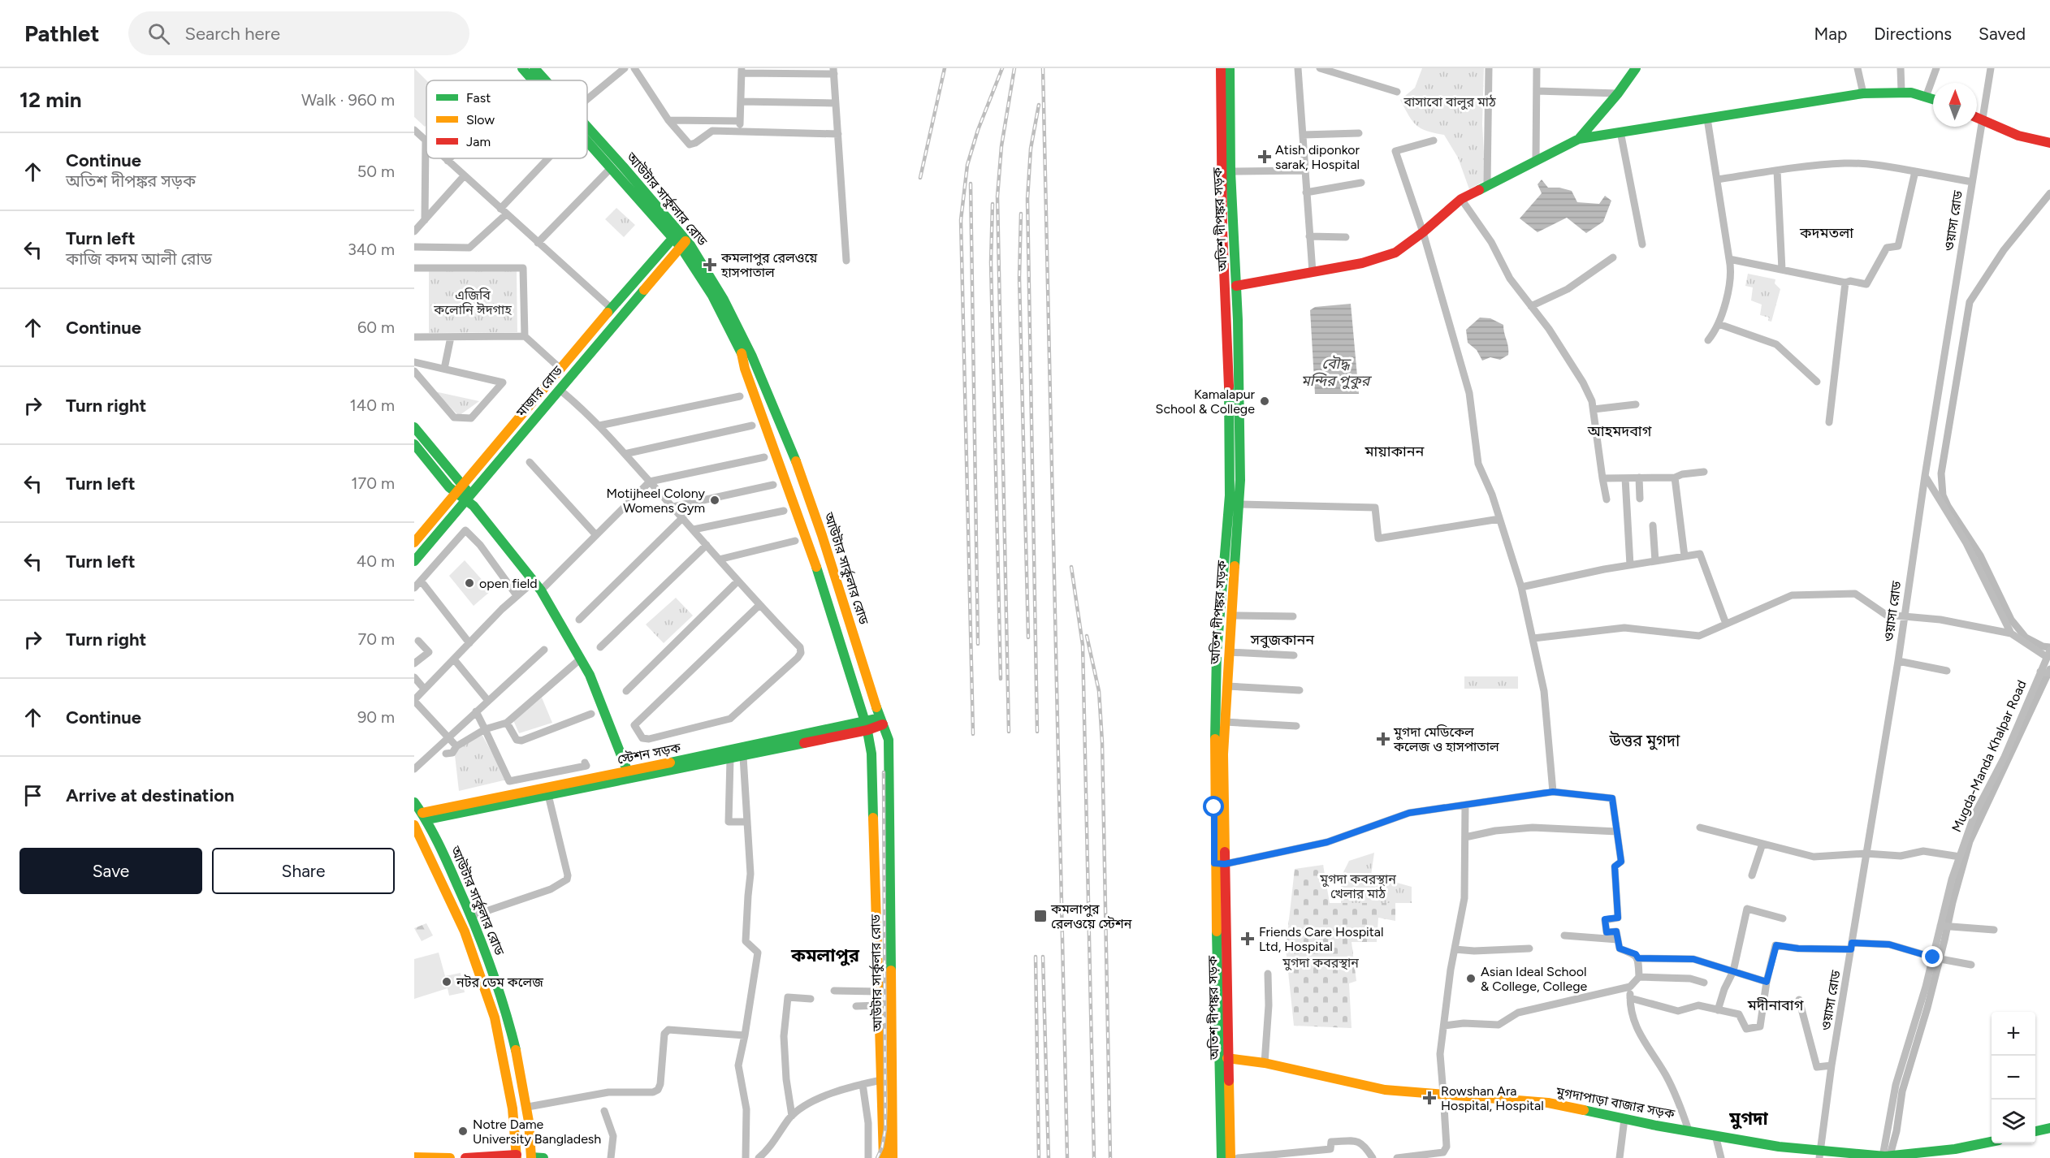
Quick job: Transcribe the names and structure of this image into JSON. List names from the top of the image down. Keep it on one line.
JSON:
{"streets":{"main road":["আউটার সার্কুলার রোড","অতিশ দীপঙ্কর সড়ক","মাজার রোড","স্টেশন সড়ক","মুগদাপাড়া বাজার সড়ক"],"street":["ওয়াসা রোড","Mugda-Manda Khalpar Road"]},"crossings":[["আউটার সার্কুলার রোড","মাজার রোড"],["আউটার সার্কুলার রোড","স্টেশন সড়ক"],["অতিশ দীপঙ্কর সড়ক","মুগদাপাড়া বাজার সড়ক"],["ওয়াসা রোড","মুগদাপাড়া বাজার সড়ক"],["Mugda-Manda Khalpar Road","মুগদাপাড়া বাজার সড়ক"]],"districts":["কদমতলা","আহমদবাগ","মায়াকানন","সবুজকানন","উত্তর মুগদা","কমলাপুর","মদীনাবাগ","মুগদা"],"water":["বৌদ্ধ মন্দির পুকুর"],"parks":["বাসাবো বালুর মাঠ","এজিবি কলোনি ঈদগাহ","মুগদা কবরস্থান খেলার মাঠ","মুগদা কবরস্থান"],"places":{"health":["Atish diponkor sarak, Hospital","কমলাপুর রেলওয়ে হাসপাতাল","মুগদা মেডিকেল কলেজ ও হাসপাতাল","Friends Care Hospital Ltd, Hospital","Rowshan Ara Hospital, Hospital"],"other":["Kamalapur School & College","Motijheel Colony Womens Gym","open field","Asian Ideal School & College, College","নটর ডেম কলেজ","Notre Dame University Bangladesh"],"transit":["কমলাপুর রেলওয়ে স্টেশন"]},"legend":["Fast","Slow","Jam"],"north":"top","page":{"header":"Pathlet","search":"Search here","nav":["Map","Directions","Saved"],"heading":["12 min","Walk · 960 m"],"list":[["Continue","অতিশ দীপঙ্কর সড়ক","50 m"],["Turn left","কাজি কদম আলী রোড","340 m"],["Continue","60 m"],["Turn right","140 m"],["Turn left","170 m"],["Turn left","40 m"],["Turn right","70 m"],["Continue","90 m"],"Arrive at destination"],"buttons":["Save","Share"],"map_buttons":["+","−"]}}
